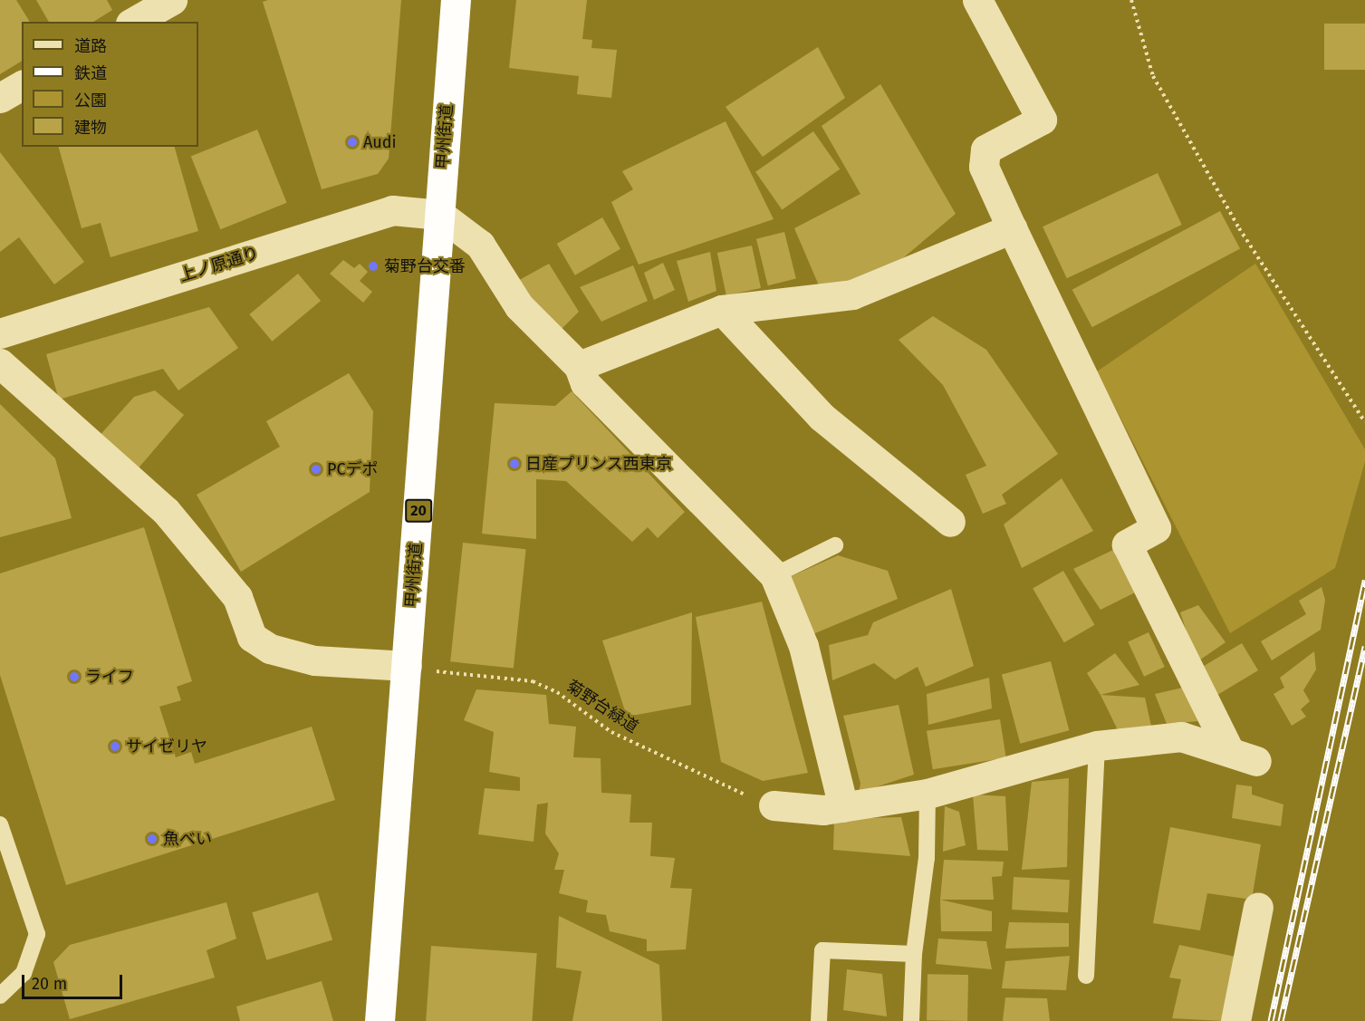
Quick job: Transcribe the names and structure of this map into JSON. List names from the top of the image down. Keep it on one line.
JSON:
{"streets":{"highway":["甲州街道","20"],"street":["上ノ原通り"],"path":["菊野台緑道"]},"crossings":[["甲州街道","上ノ原通り"],["甲州街道","菊野台緑道"]],"places":["Audi","菊野台交番","日産プリンス西東京","PCデポ","ライフ","サイゼリヤ","魚べい"],"legend":["道路","鉄道","公園","建物"],"scale_bar":"20 m"}
